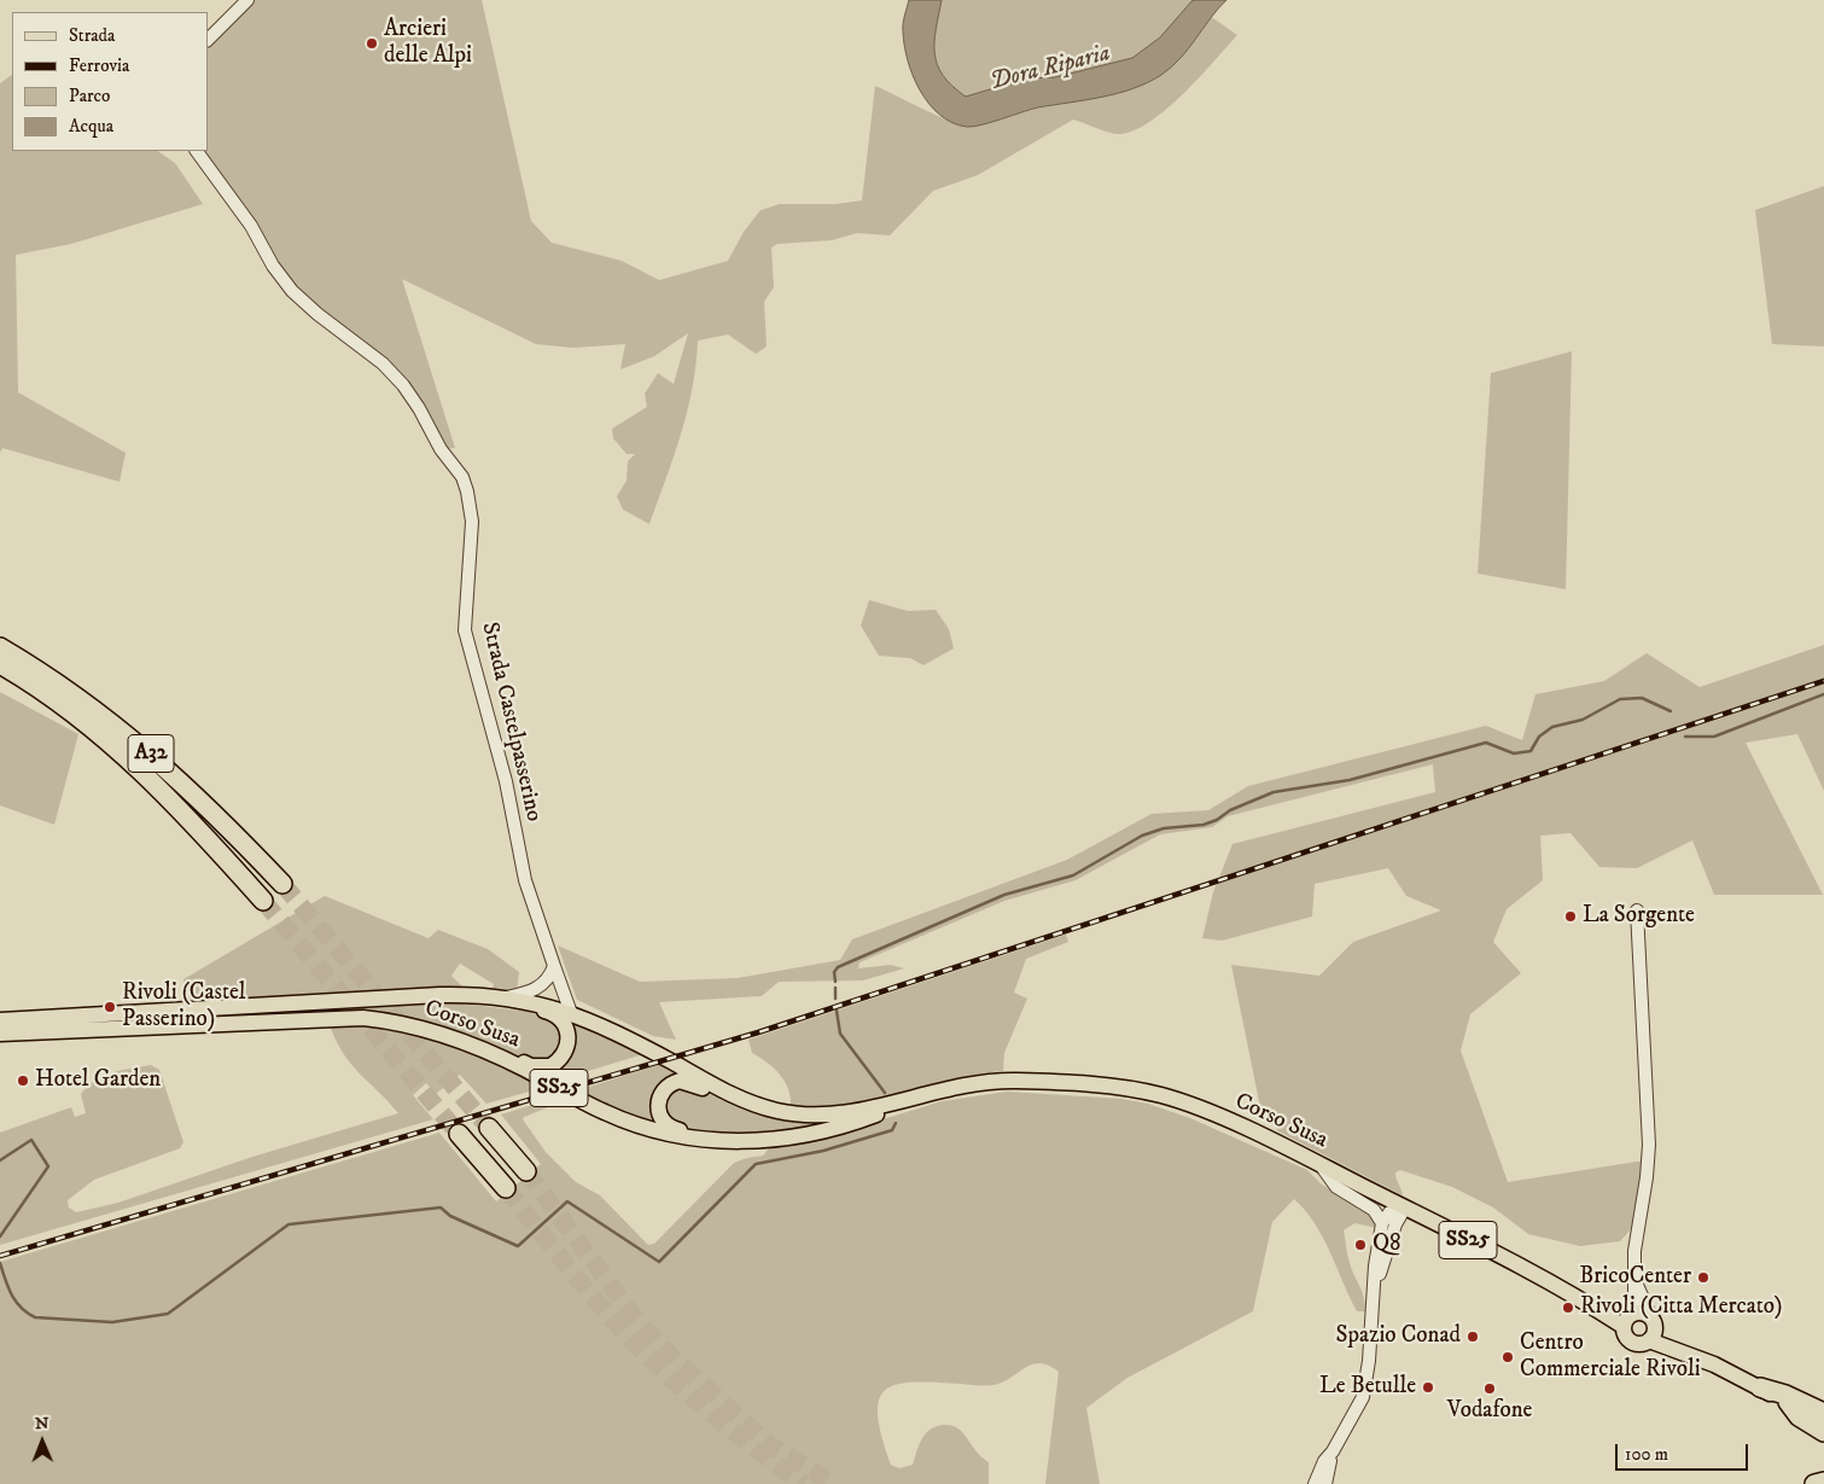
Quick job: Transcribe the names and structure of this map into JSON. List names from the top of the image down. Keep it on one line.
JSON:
{"streets":{"highway":["A32"],"main road":["Corso Susa","SS25"],"street":["Strada Castelpasserino"]},"crossings":[["Strada Castelpasserino","Corso Susa"],["Corso Susa","SS25"]],"water":["Dora Riparia"],"places":["Arcieri delle Alpi","La Sorgente","Rivoli (Castel Passerino)","Hotel Garden","Q8","BricoCenter","Rivoli (Citta Mercato)","Spazio Conad","Centro Commerciale Rivoli","Le Betulle","Vodafone"],"legend":["Strada","Ferrovia","Parco","Acqua"],"scale_bar":"100 m","north":"top"}
